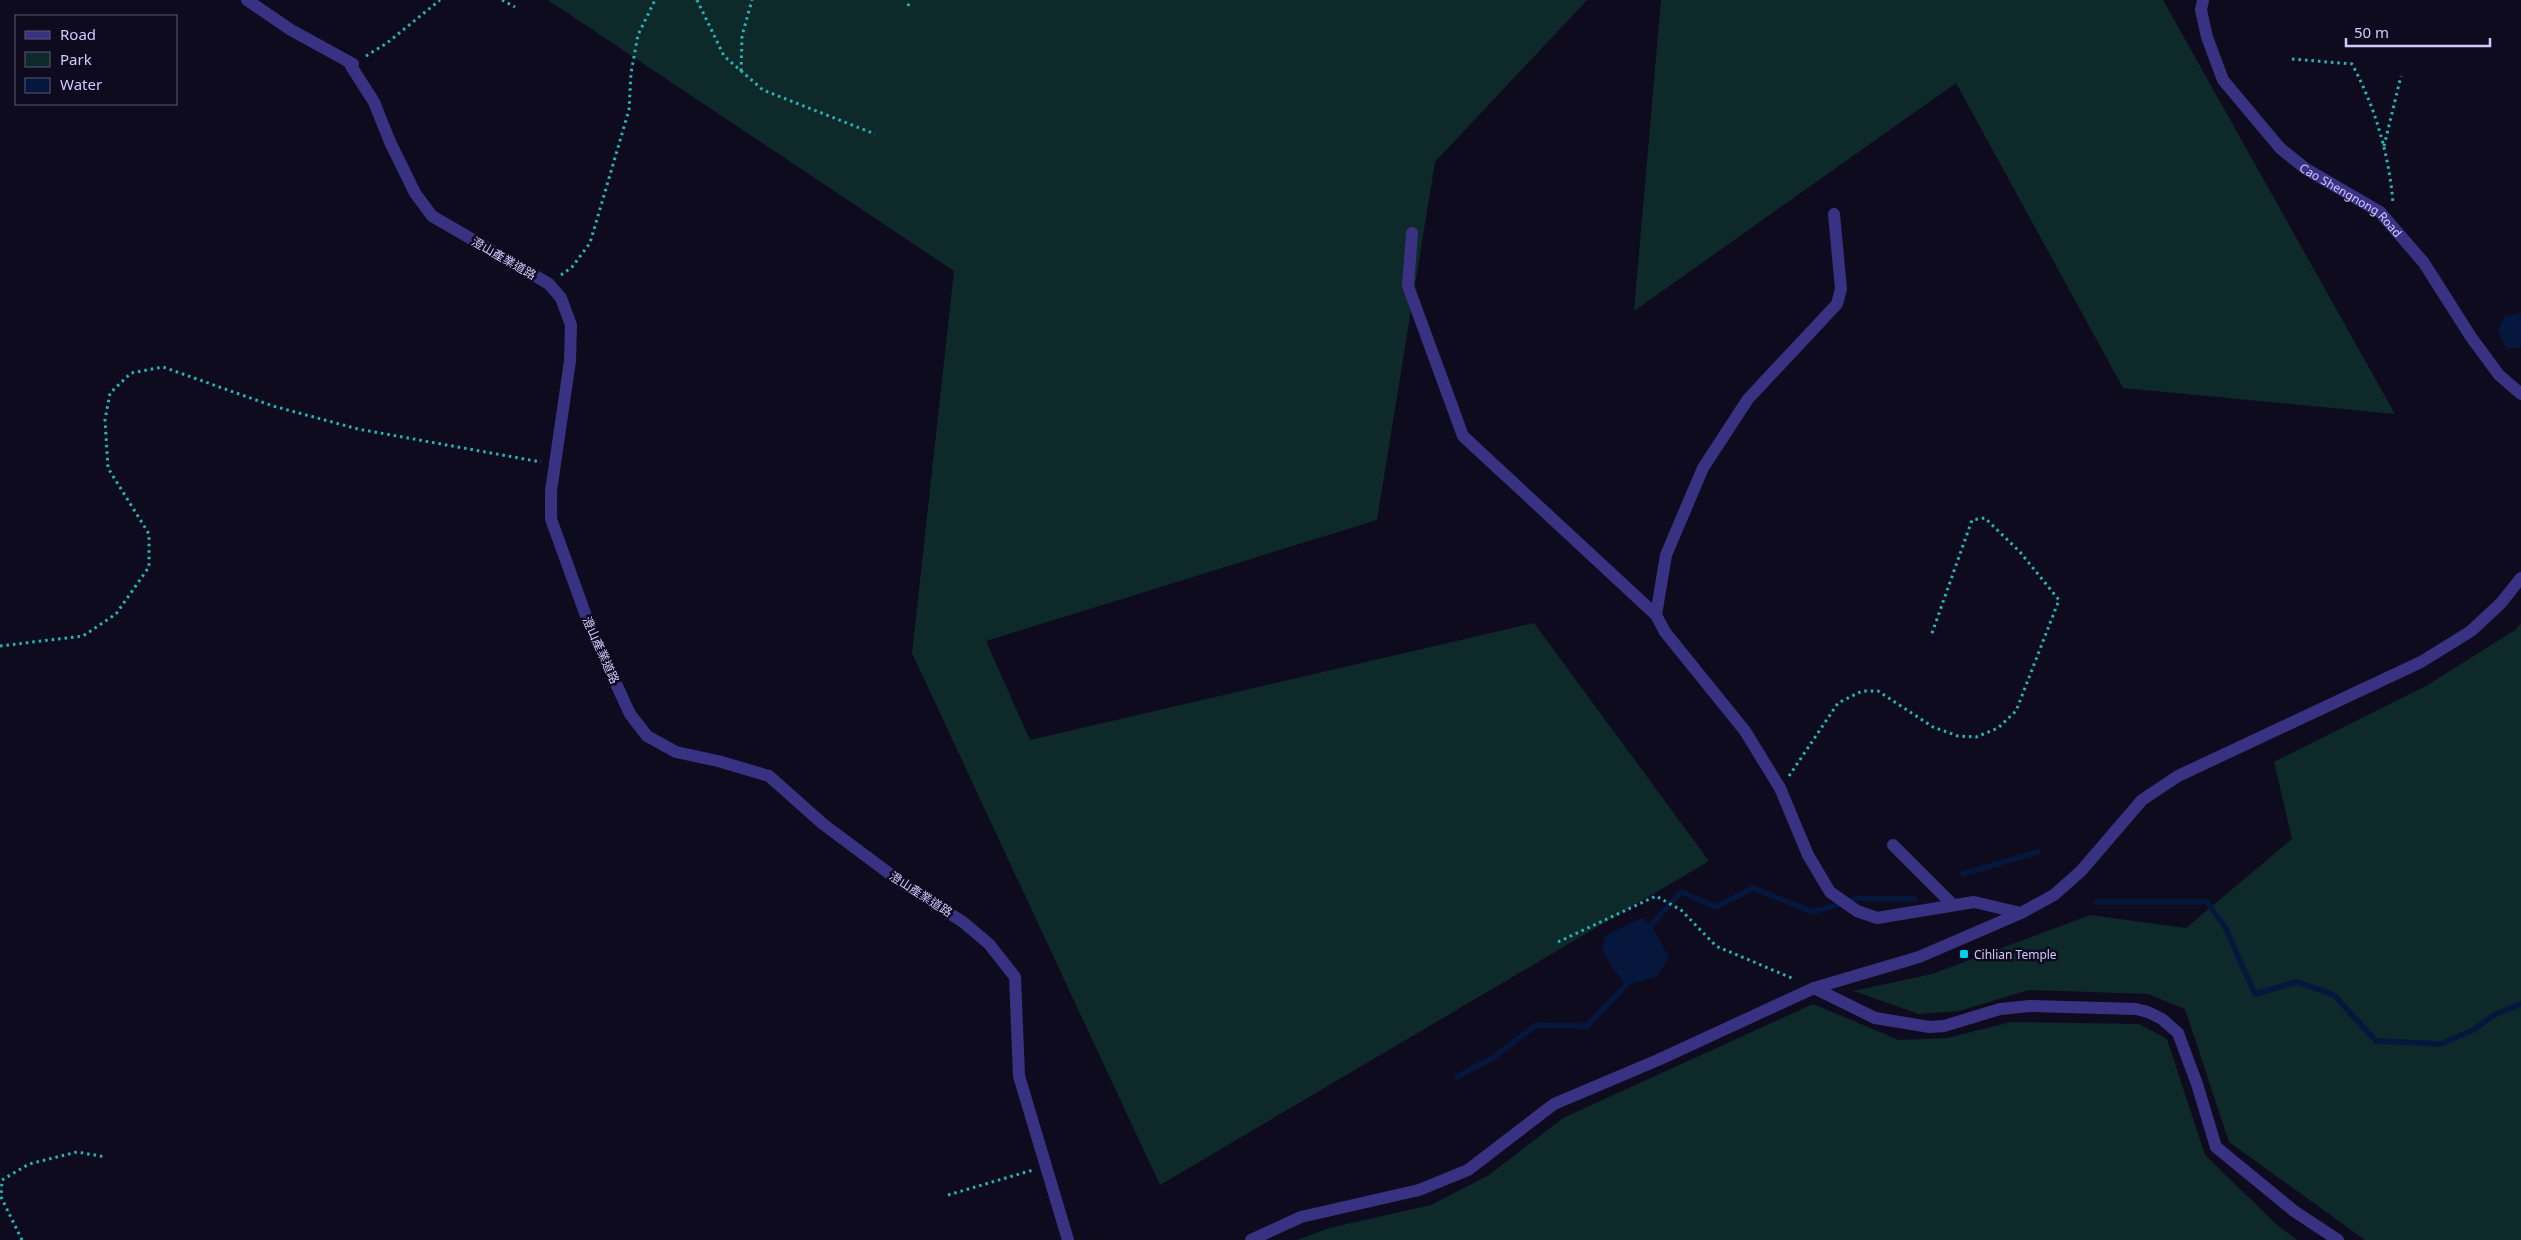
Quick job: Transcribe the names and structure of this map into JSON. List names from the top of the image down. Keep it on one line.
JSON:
{"streets":{"street":["Cao Shengnong Road","澄山產業道路"]},"places":{"transit":["Cihlian Temple"]},"legend":["Road","Park","Water"],"scale_bar":"50 m"}
